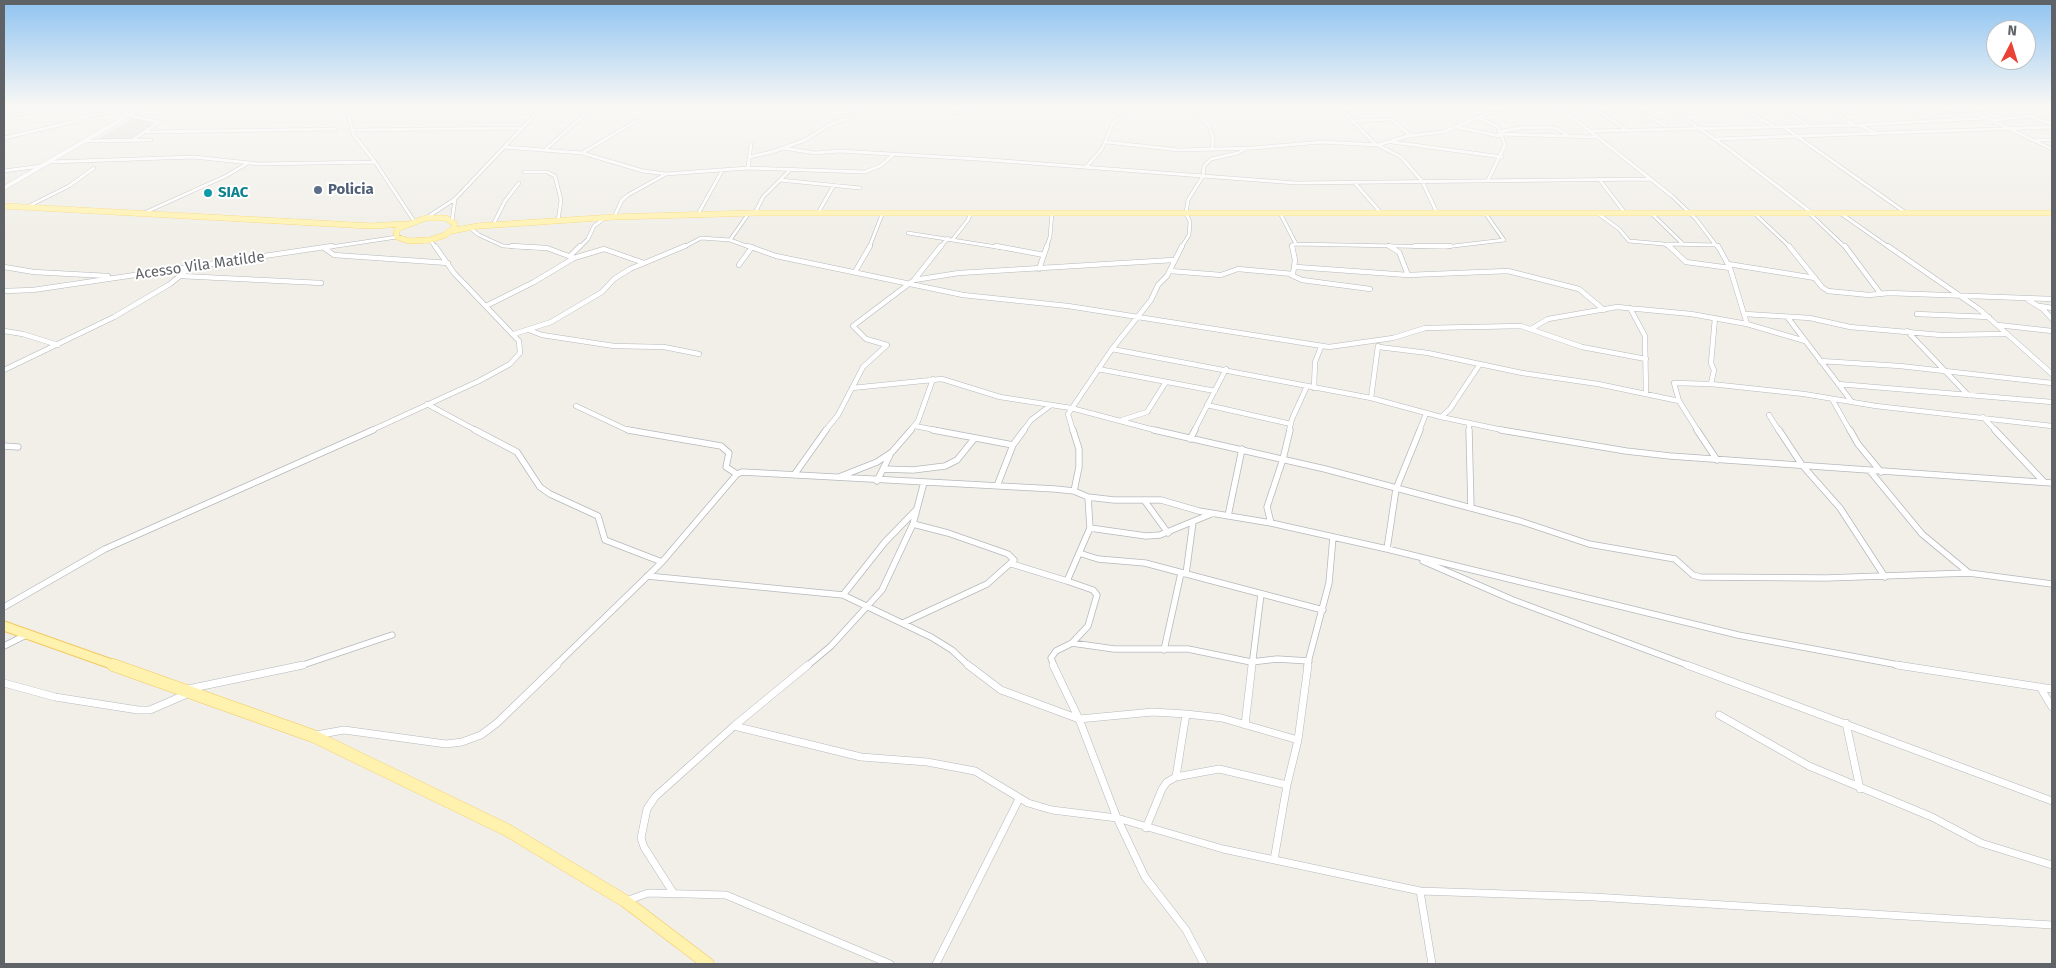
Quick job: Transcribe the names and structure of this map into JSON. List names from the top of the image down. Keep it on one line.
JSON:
{"streets":{"street":["Acesso Vila Matilde"]},"places":["Policia","SIAC"],"north":"top"}
